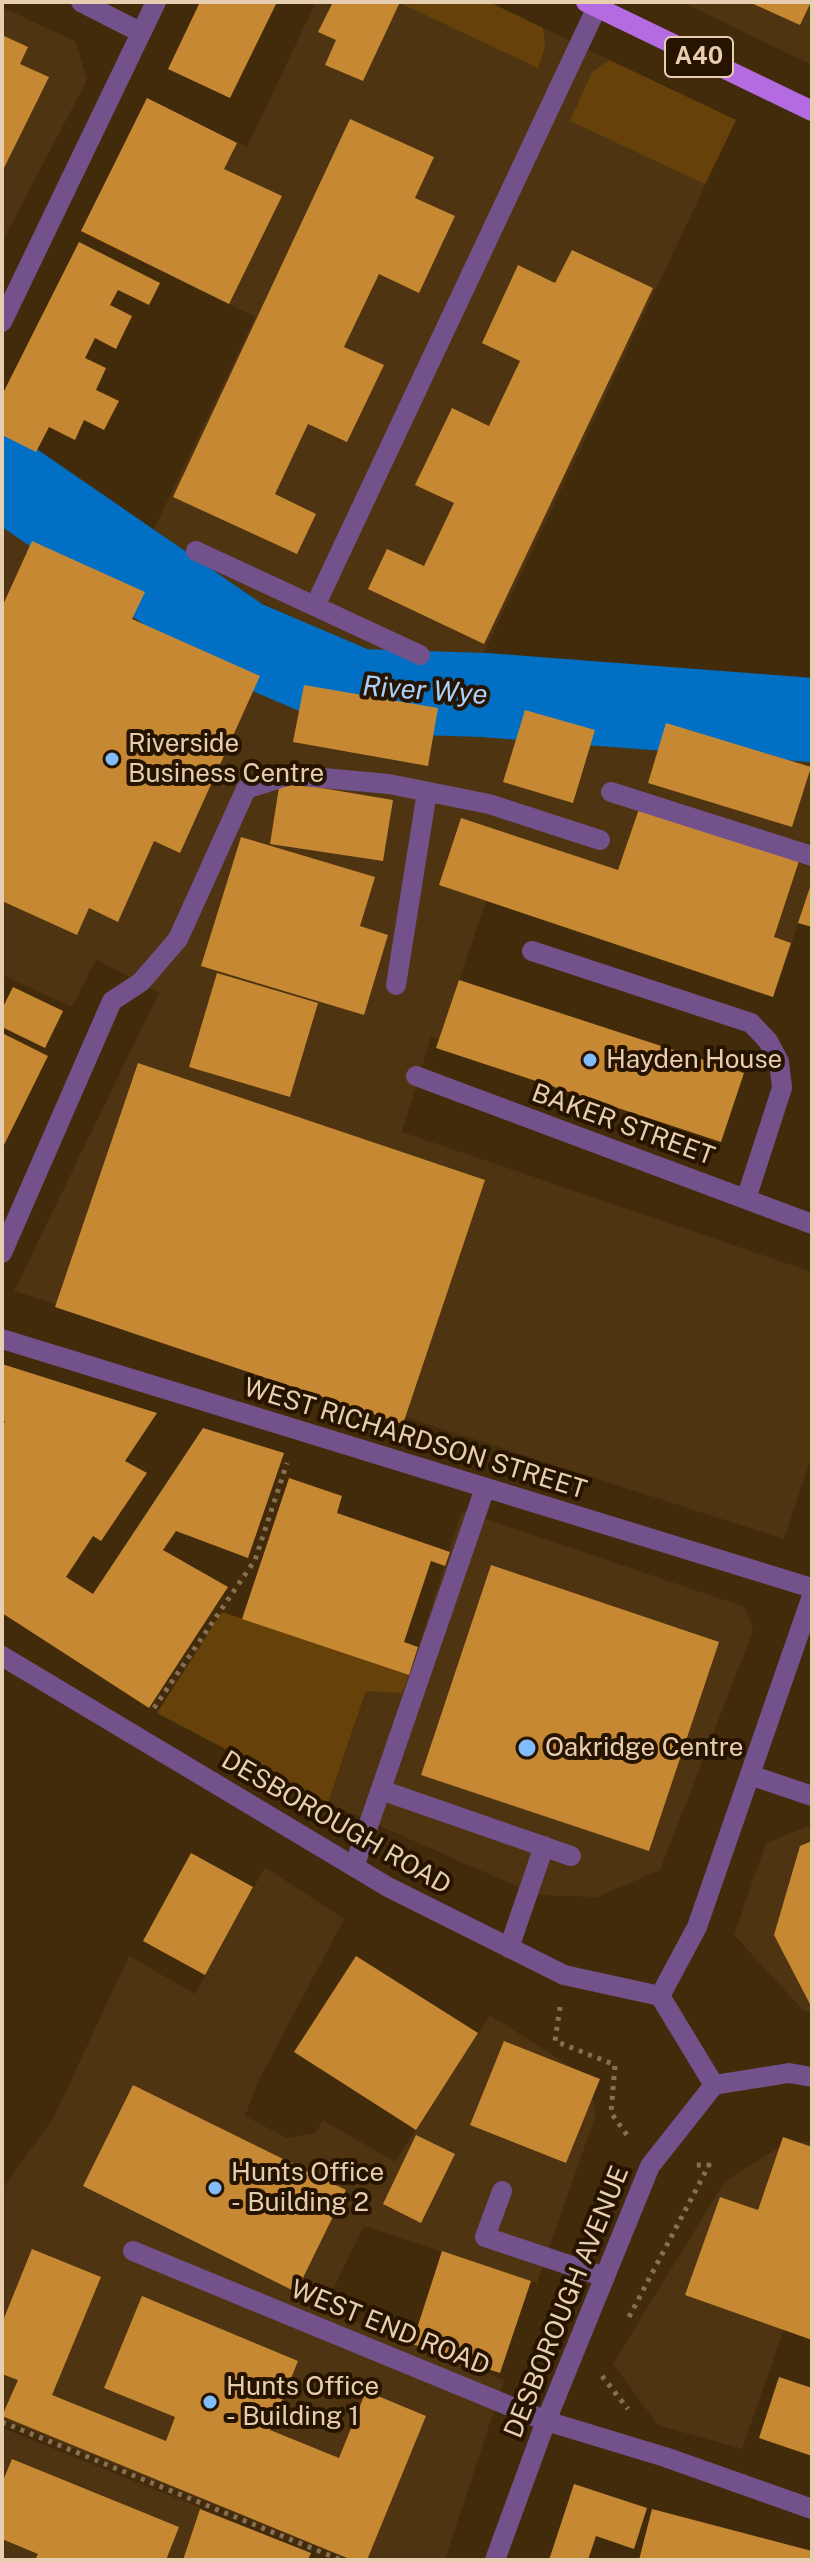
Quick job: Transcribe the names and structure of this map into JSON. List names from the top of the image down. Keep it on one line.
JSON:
{"streets":{"main road":["A40"],"street":["BAKER STREET","WEST RICHARDSON STREET","DESBOROUGH ROAD","DESBOROUGH AVENUE","WEST END ROAD"]},"crossings":[["DESBOROUGH AVENUE","WEST END ROAD"]],"water":["River Wye"],"places":["Riverside Business Centre","Hayden House","Oakridge Centre","Hunts Office - Building 2","Hunts Office - Building 1"]}
